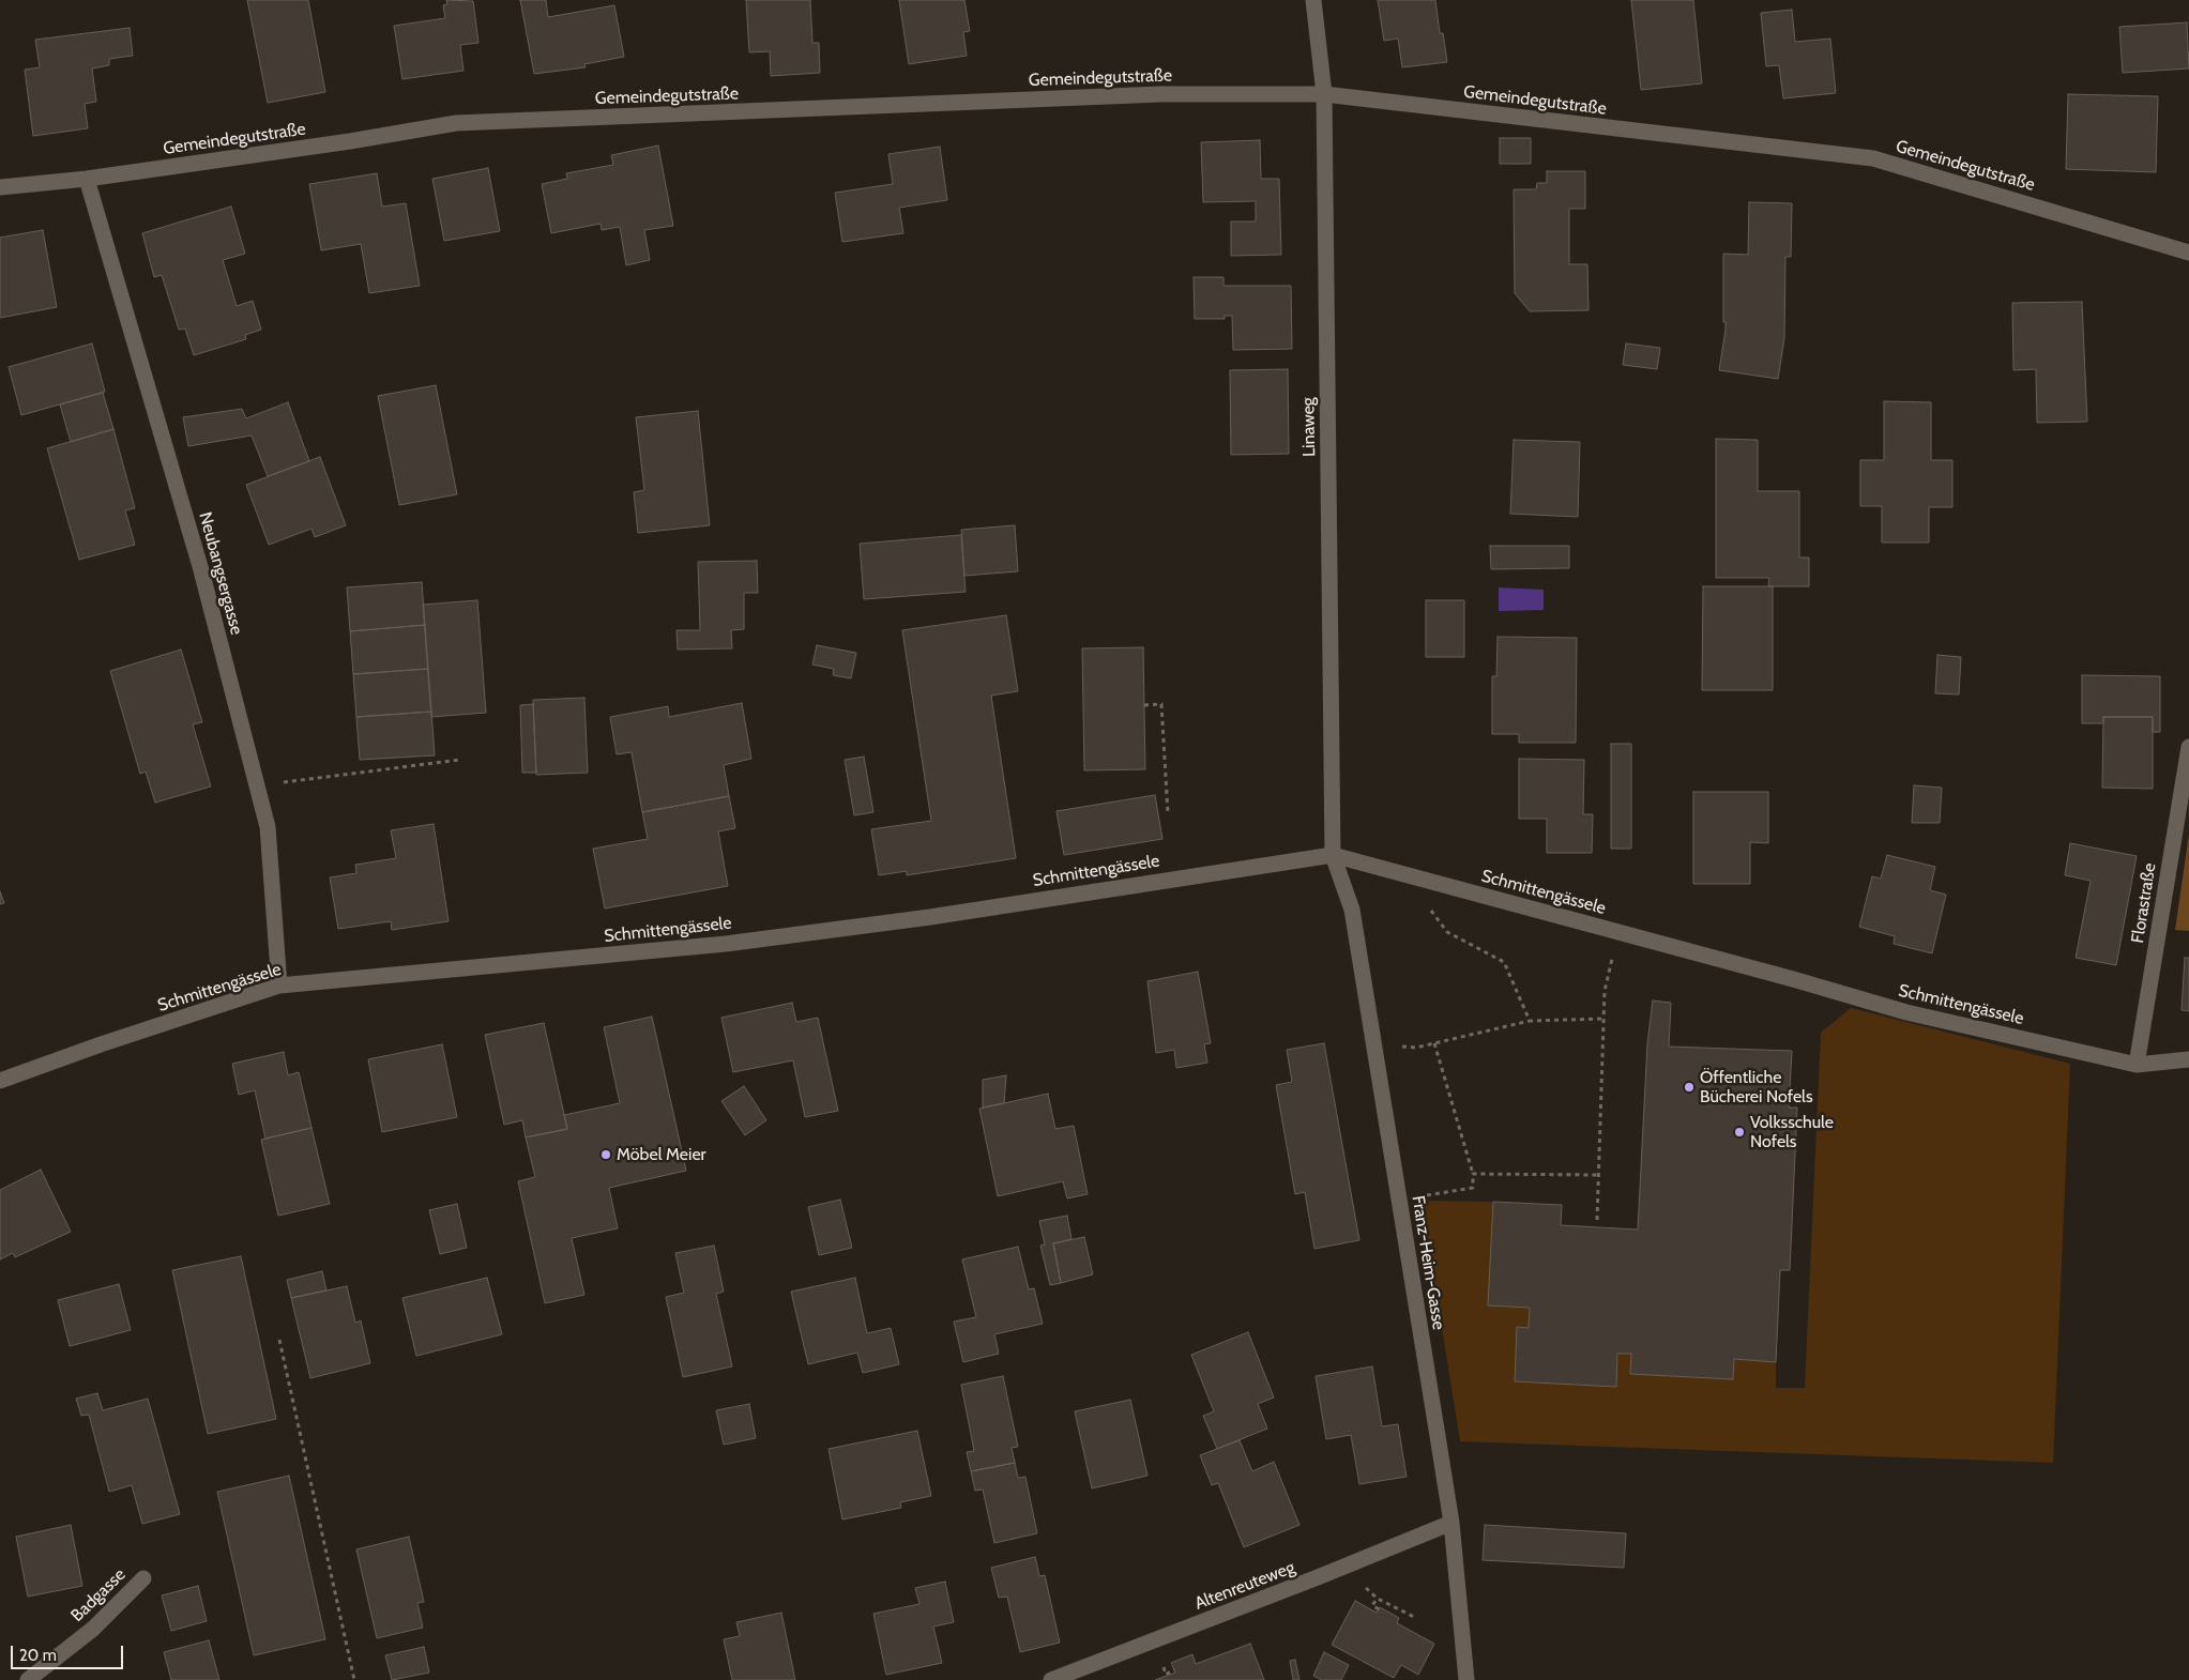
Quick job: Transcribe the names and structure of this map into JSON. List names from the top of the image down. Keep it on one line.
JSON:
{"streets":{"street":["Gemeindegutstraße","Linaweg","Neubangsergasse","Schmittengässele","Florastraße","Franz-Heim-Gasse","Altenreuteweg","Badgasse"]},"crossings":[["Gemeindegutstraße","Linaweg"],["Gemeindegutstraße","Neubangsergasse"],["Linaweg","Schmittengässele"],["Linaweg","Franz-Heim-Gasse"],["Neubangsergasse","Schmittengässele"],["Schmittengässele","Florastraße"],["Schmittengässele","Franz-Heim-Gasse"],["Franz-Heim-Gasse","Altenreuteweg"]],"places":["Öffentliche Bücherei Nofels","Volksschule Nofels","Möbel Meier"],"scale_bar":"20 m"}
